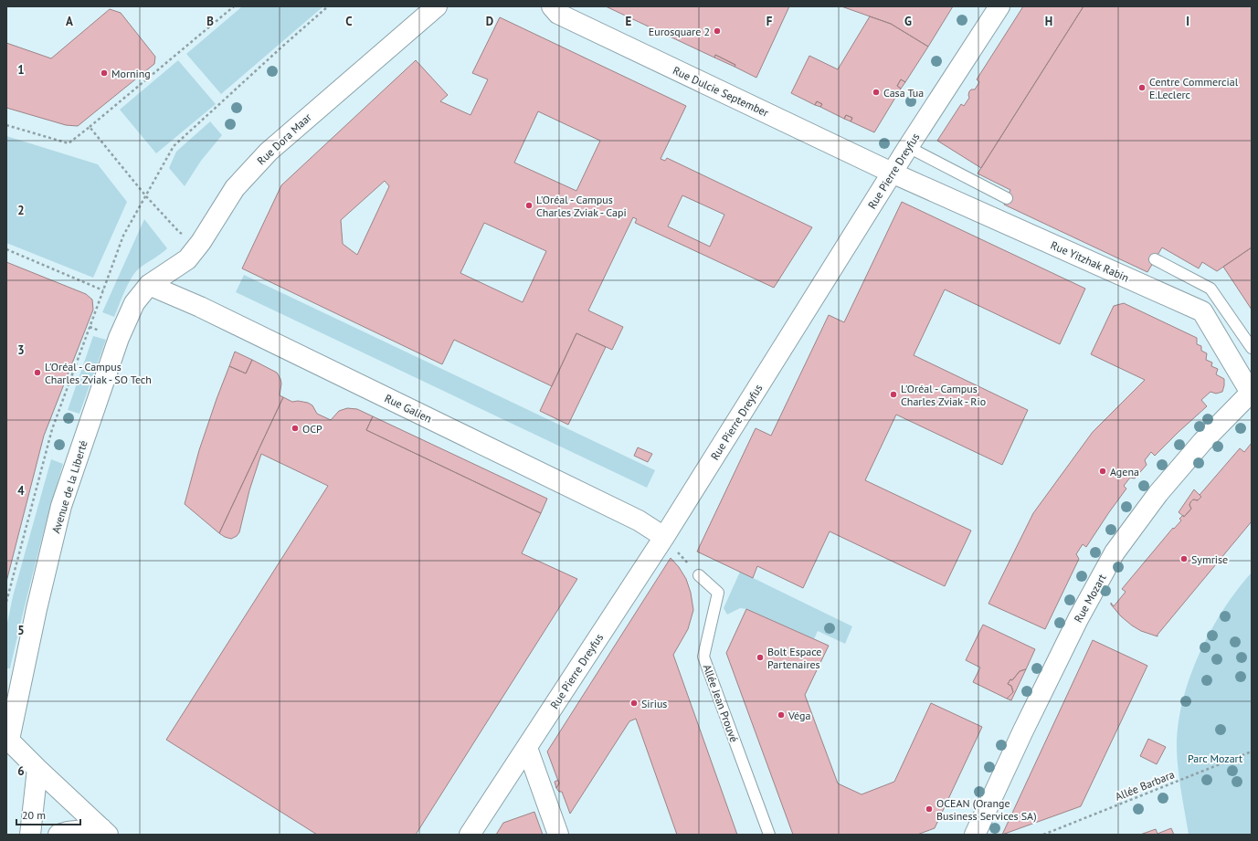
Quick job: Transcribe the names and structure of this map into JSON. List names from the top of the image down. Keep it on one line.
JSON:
{"streets":{"street":["Rue Dulcie September","Rue Dora Maar","Rue Pierre Dreyfus","Rue Yitzhak Rabin","Rue Galien","Avenue de la Liberté","Rue Mozart"],"lane":["Allée Jean Prouvé"],"path":["Allée Barbara"]},"crossings":[["Rue Dulcie September","Rue Pierre Dreyfus"],["Rue Dulcie September","Rue Yitzhak Rabin"],["Rue Dora Maar","Rue Galien"],["Rue Dora Maar","Avenue de la Liberté"],["Rue Pierre Dreyfus","Rue Yitzhak Rabin"],["Rue Pierre Dreyfus","Rue Galien"],["Rue Yitzhak Rabin","Rue Mozart"],["Rue Galien","Avenue de la Liberté"]],"parks":["Parc Mozart"],"places":["Eurosquare 2","Morning","Centre Commercial E.Leclerc","Casa Tua","L'Oréal - Campus Charles Zviak - Capi","L'Oréal - Campus Charles Zviak - SO Tech","L'Oréal - Campus Charles Zviak - Rio","OCP","Agena","Symrise","Bolt Espace Partenaires","Sirius","Véga","OCEAN (Orange Business Services SA)"],"scale_bar":"20 m","grid":{"columns":["A","B","C","D","E","F","G","H","I"],"rows":["1","2","3","4","5","6"]}}
